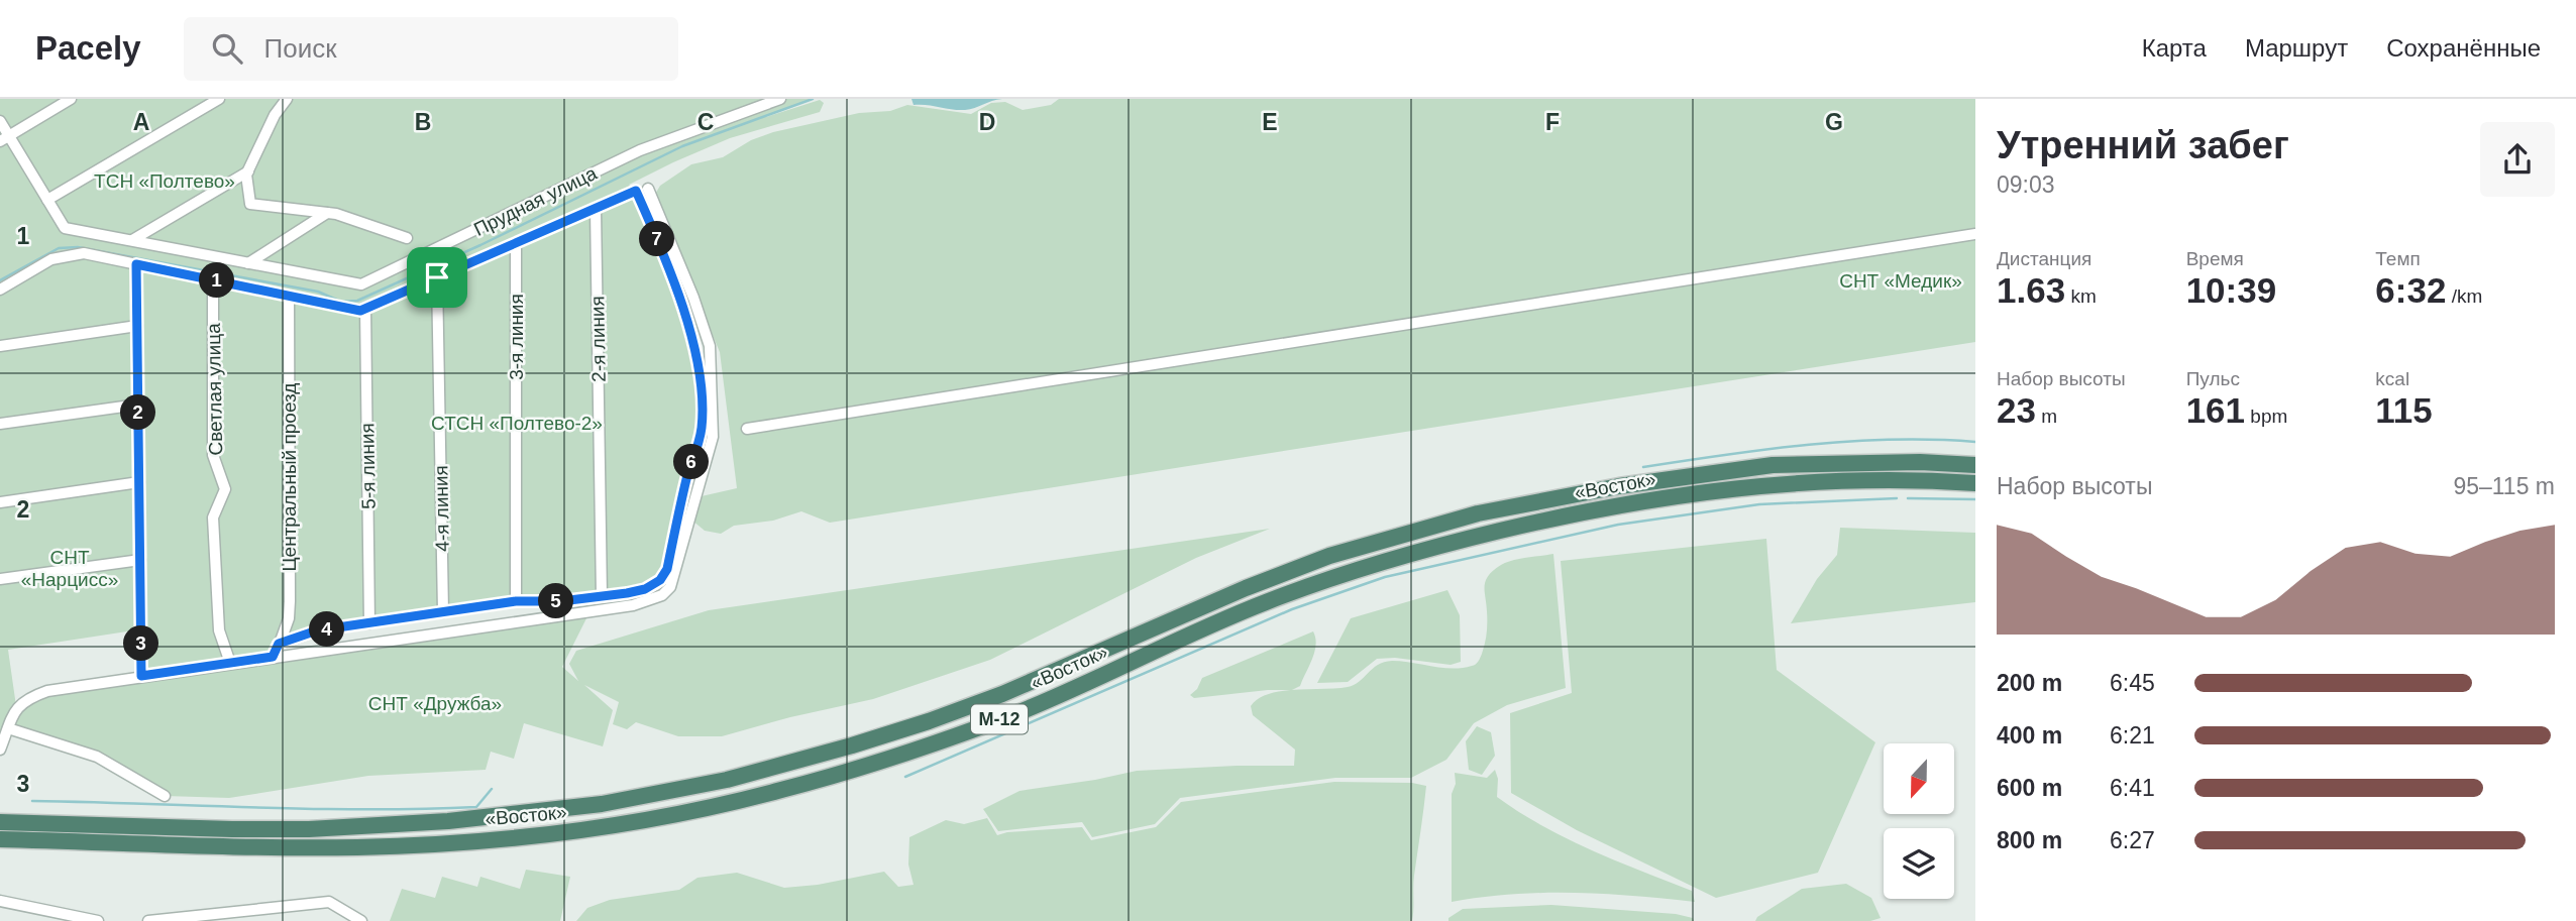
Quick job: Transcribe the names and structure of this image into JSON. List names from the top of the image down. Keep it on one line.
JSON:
{"streets":{"highway":["«Восток»","М-12"],"street":["Прудная улица","3-я линия","2-я линия","Светлая улица","5-я линия","Центральный проезд","4-я линия"]},"parks":["ТСН «Полтево»","СНТ «Медик»","СТСН «Полтево-2»","СНТ «Нарцисс»","СНТ «Дружба»"],"north":"bottom","page":{"header":"Pacely","search":"Поиск","nav":["Карта","Маршрут","Сохранённые"],"heading":["Утренний забег","09:03"],"stats":[["Дистанция","1.63 km"],["Время","10:39"],["Темп","6:32 /km"],["Набор высоты","23 m"],["Пульс","161 bpm"],["kcal","115"]],"pins":["7","1","2","6","5","4","3"],"chart":["Набор высоты","95–115 m"],"list":[{"name":"200 m","note":"6:45"},{"name":"400 m","note":"6:21"},{"name":"600 m","note":"6:41"},{"name":"800 m","note":"6:27"}]},"grid":{"columns":["A","B","C","D","E","F","G"],"rows":["1","2","3"]}}
